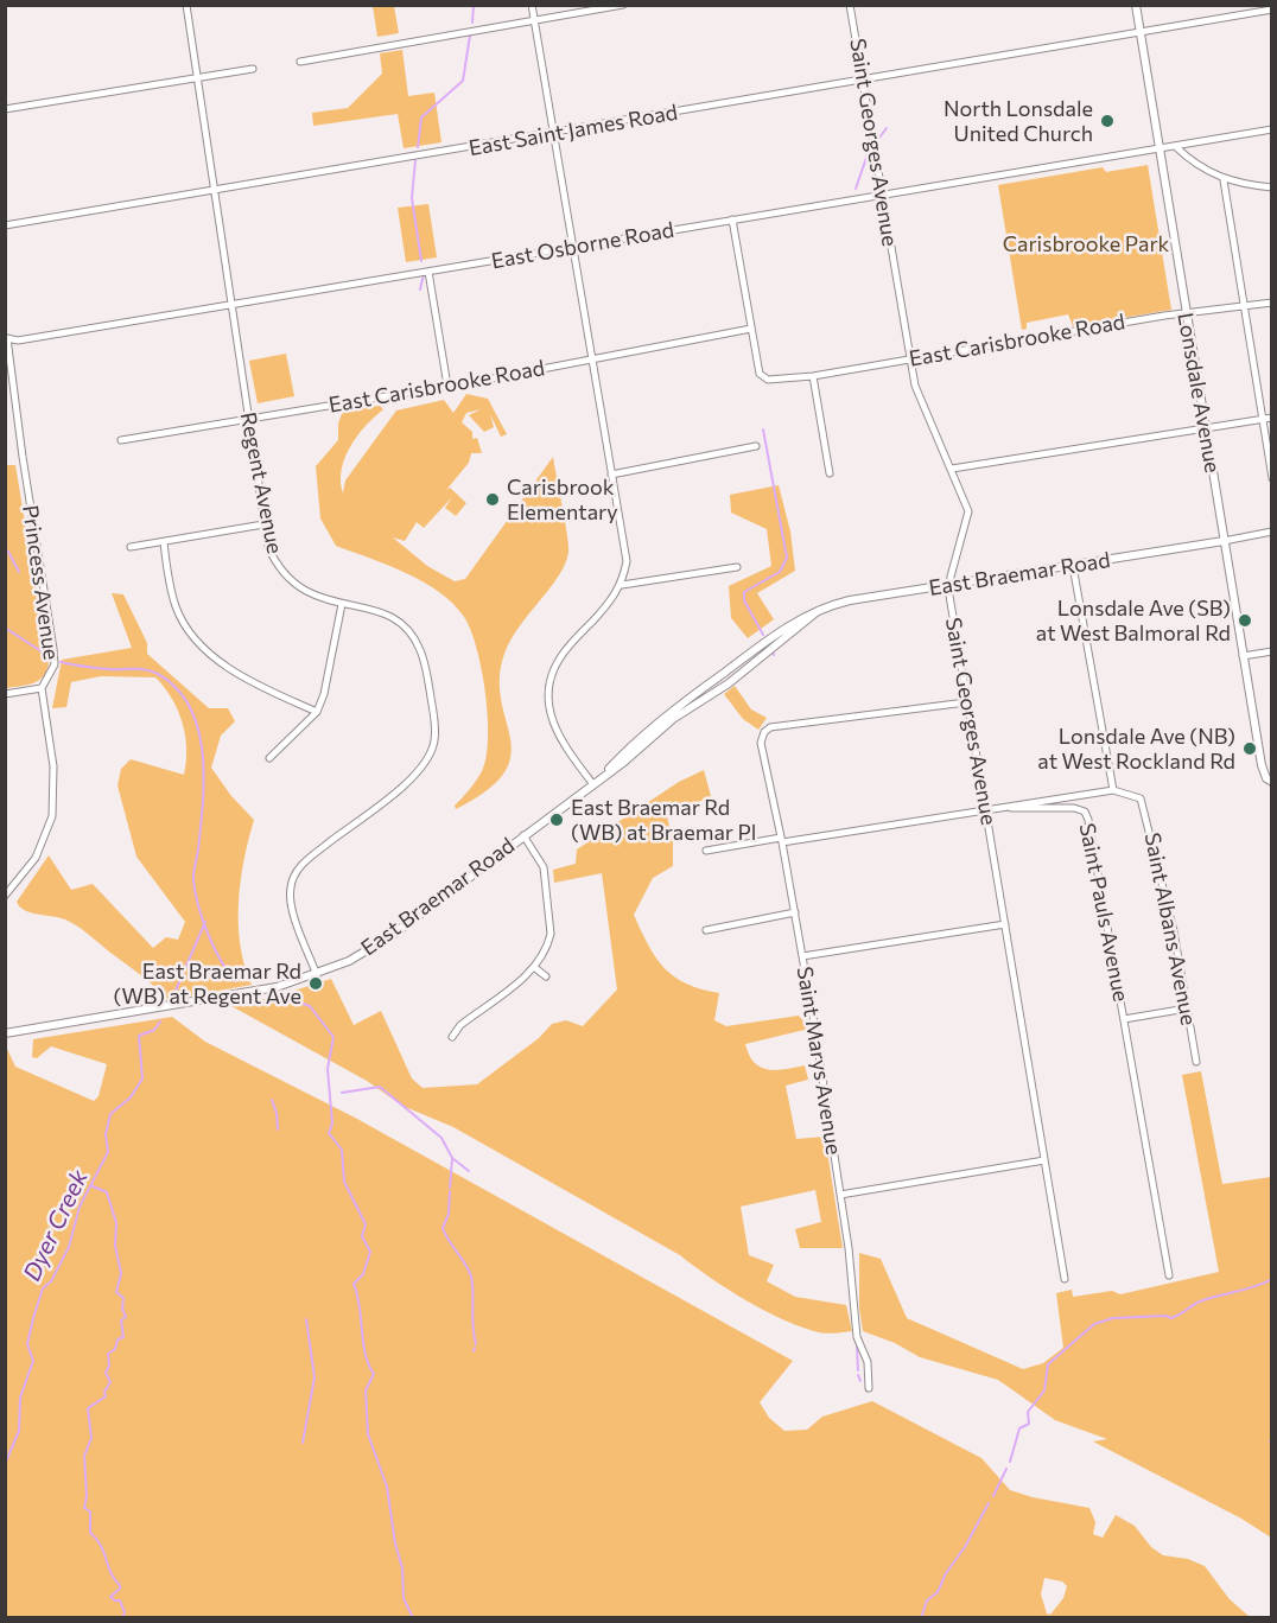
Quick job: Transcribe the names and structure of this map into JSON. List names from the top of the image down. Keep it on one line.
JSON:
{"streets":{"street":["East Saint James Road","Saint Georges Avenue","East Osborne Road","East Carisbrooke Road","Lonsdale Avenue","Regent Avenue","East Braemar Road","Princess Avenue","Saint Pauls Avenue","Saint Albans Avenue","Saint Marys Avenue"]},"crossings":[["East Saint James Road","Saint Georges Avenue"],["East Saint James Road","Lonsdale Avenue"],["East Saint James Road","Regent Avenue"],["Saint Georges Avenue","East Osborne Road"],["Saint Georges Avenue","East Carisbrooke Road"],["Saint Georges Avenue","East Braemar Road"],["Saint Georges Avenue","Saint Pauls Avenue"],["Saint Georges Avenue","Saint Marys Avenue"],["East Osborne Road","Lonsdale Avenue"],["East Osborne Road","Regent Avenue"],["East Osborne Road","Princess Avenue"],["East Carisbrooke Road","Lonsdale Avenue"],["East Carisbrooke Road","Regent Avenue"],["Lonsdale Avenue","East Braemar Road"],["Regent Avenue","East Braemar Road"],["Saint Pauls Avenue","Saint Albans Avenue"]],"water":["Dyer Creek"],"parks":["Carisbrooke Park"],"places":["North Lonsdale United Church","Carisbrook Elementary","Lonsdale Ave (SB) at West Balmoral Rd","Lonsdale Ave (NB) at West Rockland Rd","East Braemar Rd (WB) at Braemar Pl","East Braemar Rd (WB) at Regent Ave"]}
